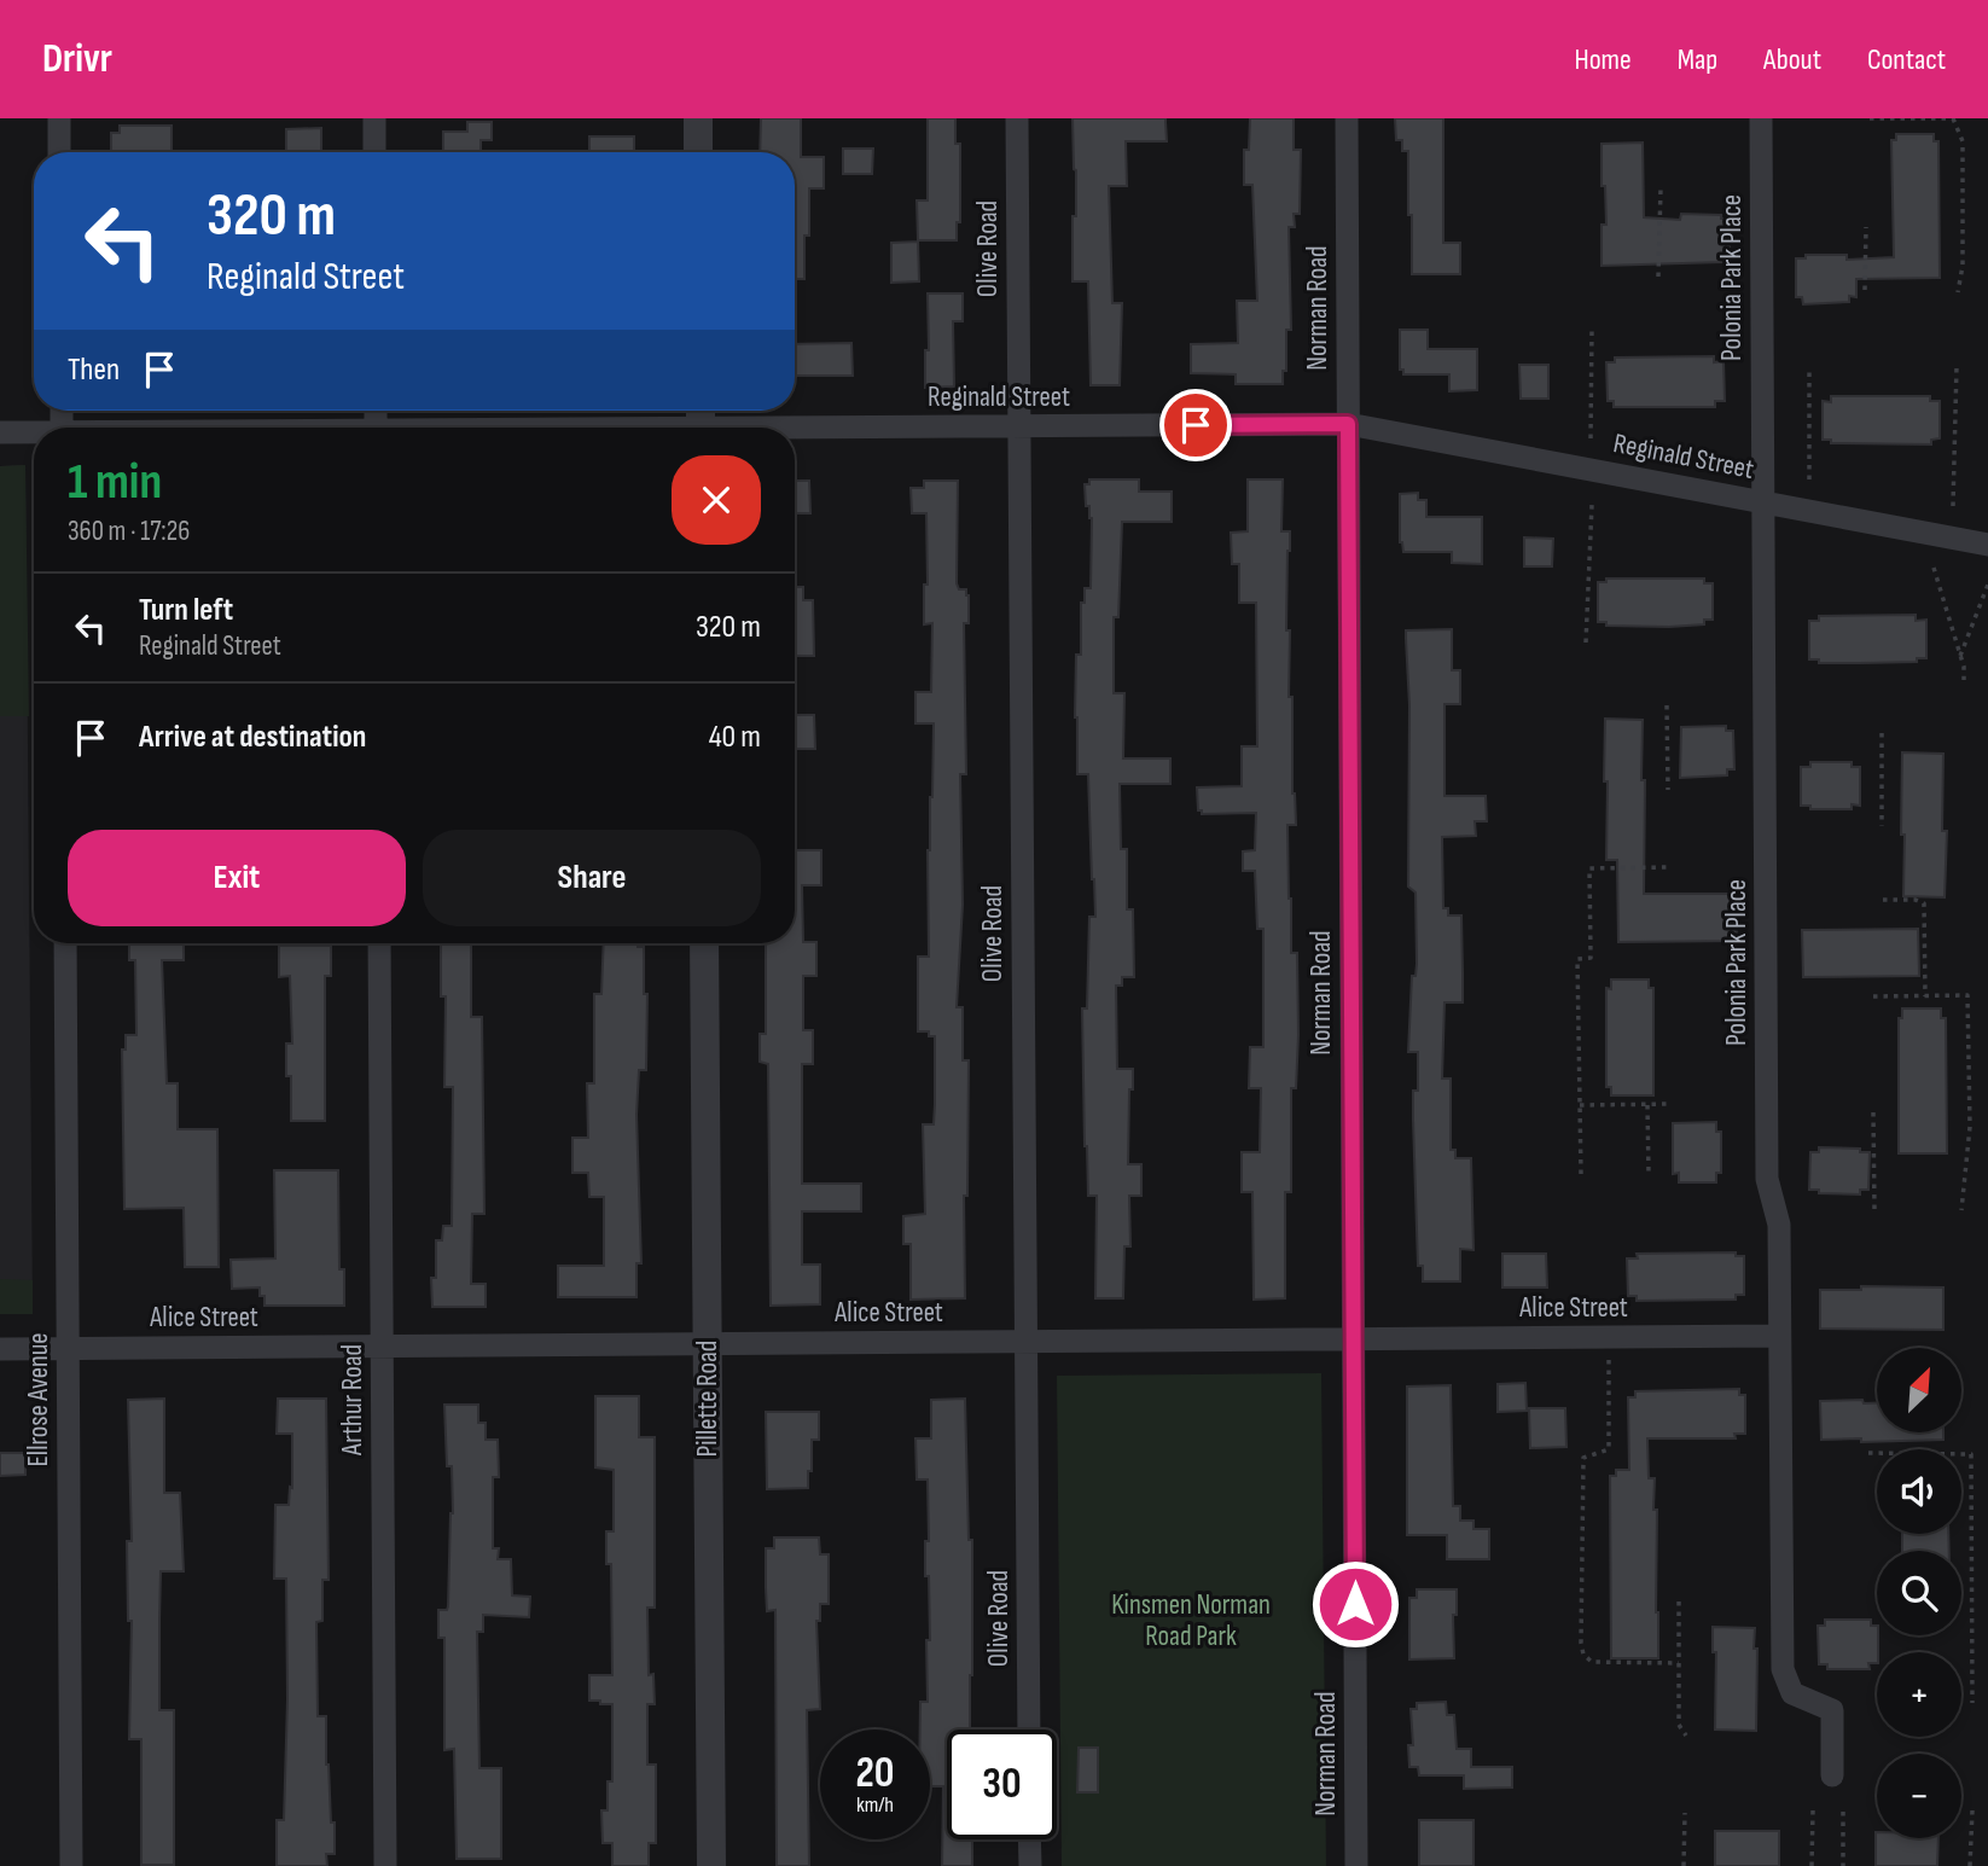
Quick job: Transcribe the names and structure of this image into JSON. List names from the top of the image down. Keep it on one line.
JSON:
{"streets":{"street":["Olive Road","Polonia Park Place","Norman Road","Reginald Street","Alice Street","Pillette Road","Ellrose Avenue","Arthur Road"]},"crossings":[["Olive Road","Reginald Street"],["Olive Road","Alice Street"],["Polonia Park Place","Reginald Street"],["Polonia Park Place","Alice Street"],["Norman Road","Reginald Street"],["Norman Road","Alice Street"],["Alice Street","Pillette Road"],["Alice Street","Ellrose Avenue"],["Alice Street","Arthur Road"]],"parks":["Kinsmen Norman Road Park"],"north":"top right","page":{"header":"Drivr","nav":["Home","Map","About","Contact"],"turn":["320 m","Reginald Street"],"then":"Then","heading":["1 min","360 m · 17:26"],"list":[{"name":"Turn left","note":"Reginald Street","value":"320 m"},{"name":"Arrive at destination","value":"40 m"}],"buttons":["Exit","Share"],"map_buttons":["+","−"],"speed":"20 km/h","limit":"30"}}
